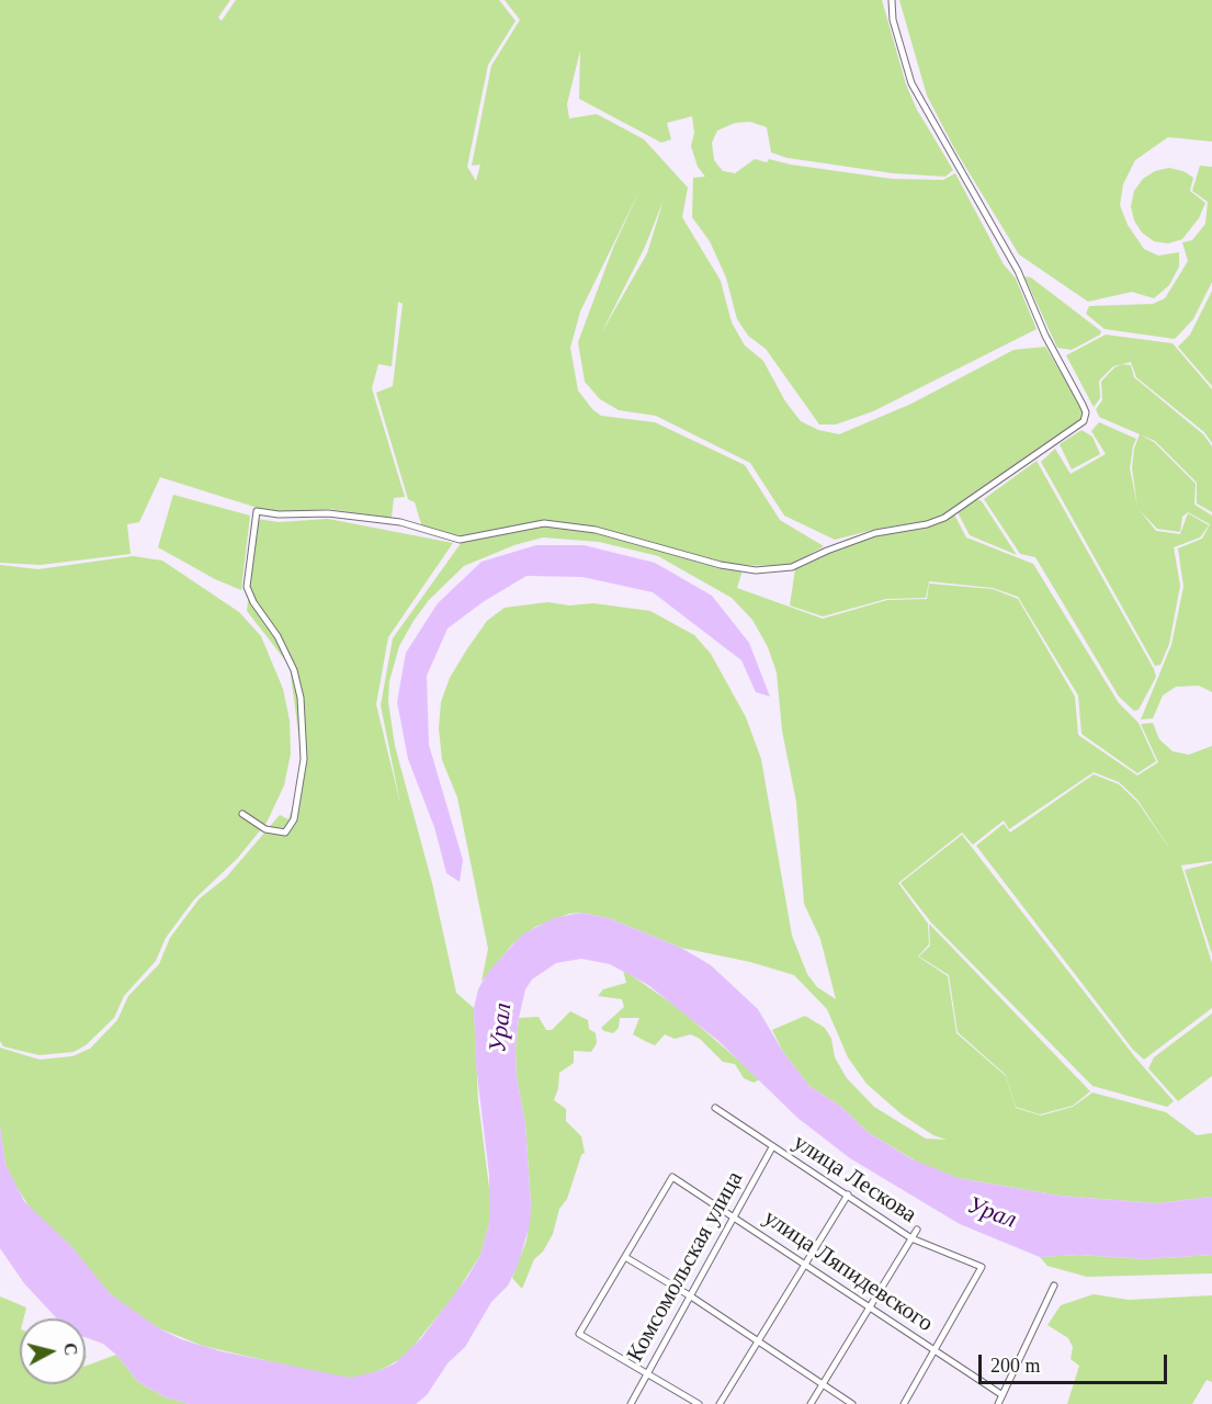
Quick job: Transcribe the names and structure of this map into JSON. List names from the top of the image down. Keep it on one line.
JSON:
{"streets":{"street":["улица Лескова","Комсомольская улица","улица Ляпидевского"]},"crossings":[["улица Лескова","Комсомольская улица"],["улица Лескова","улица Ляпидевского"],["Комсомольская улица","улица Ляпидевского"]],"water":["Урал"],"scale_bar":"200 m","north":"right"}
